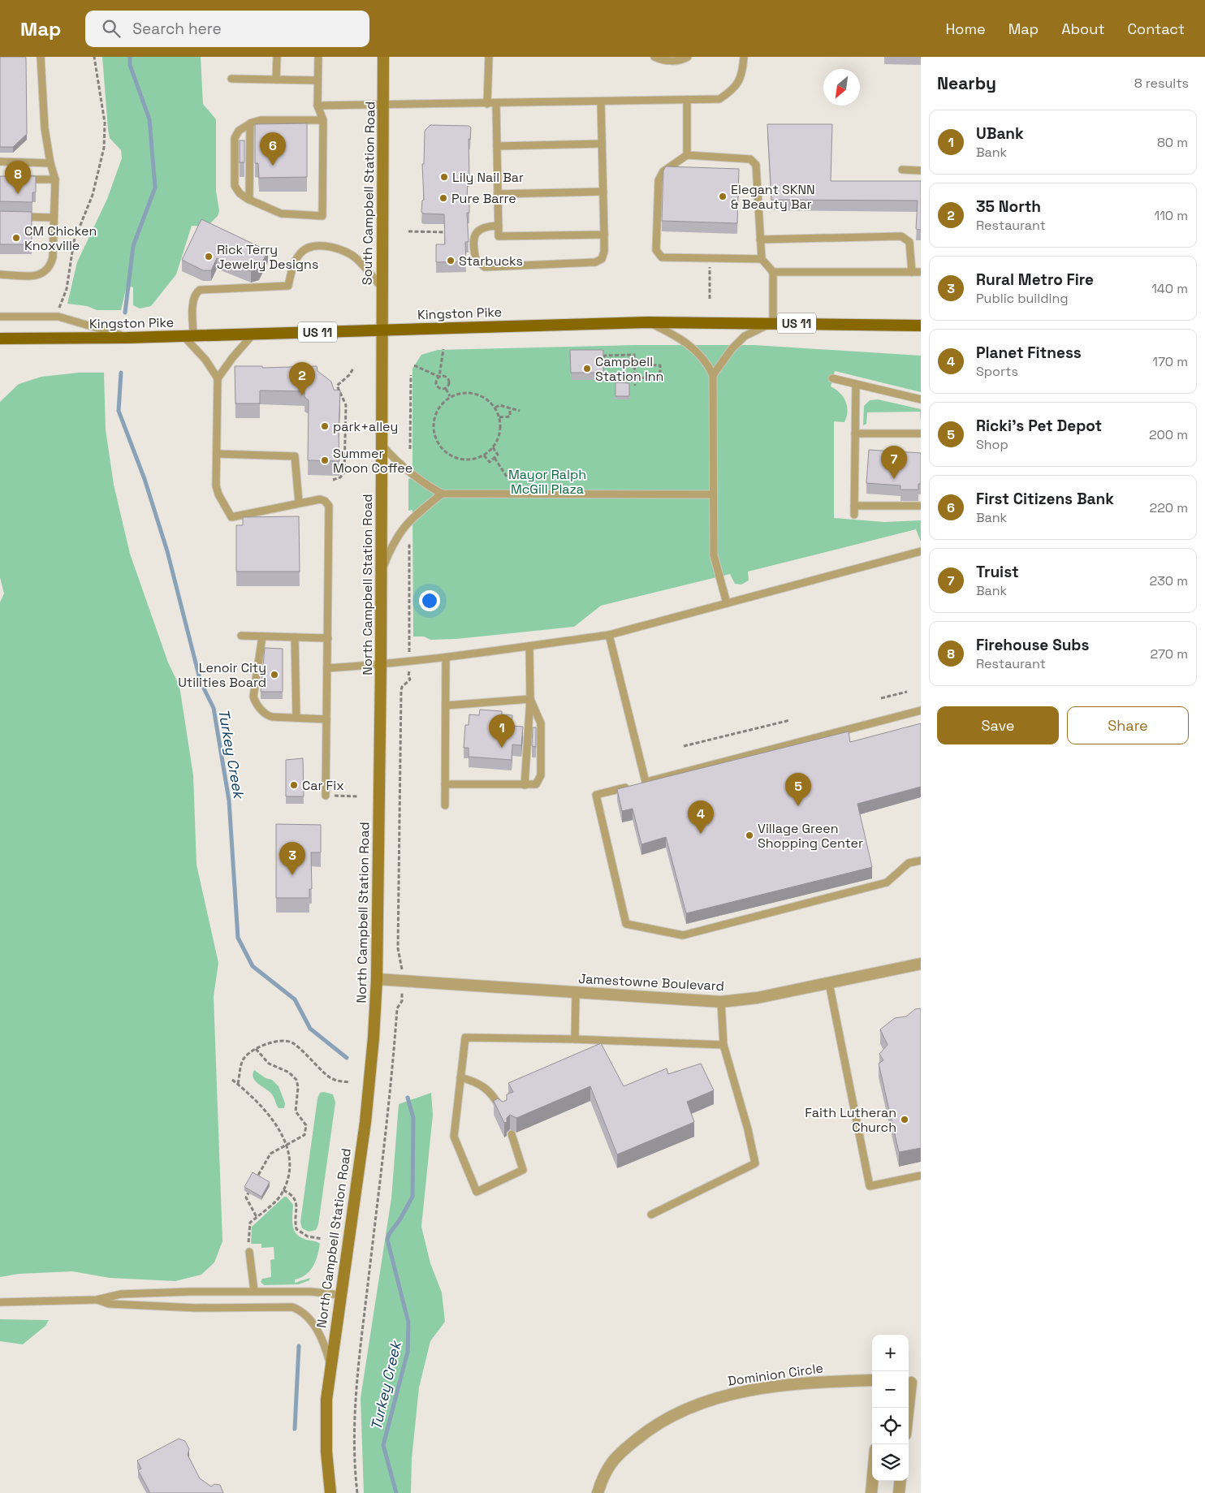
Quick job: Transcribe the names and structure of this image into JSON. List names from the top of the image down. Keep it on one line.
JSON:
{"streets":{"main road":["South Campbell Station Road","Kingston Pike","US 11","North Campbell Station Road"],"street":["Jamestowne Boulevard","Dominion Circle"]},"crossings":[["South Campbell Station Road","Kingston Pike"],["South Campbell Station Road","North Campbell Station Road"],["Kingston Pike","North Campbell Station Road"],["North Campbell Station Road","Jamestowne Boulevard"]],"water":["Turkey Creek"],"parks":["Mayor Ralph McGill Plaza"],"places":["Lily Nail Bar","Elegant SKNN & Beauty Bar","Pure Barre","CM Chicken Knoxville","Rick Terry Jewelry Designs","Starbucks","Campbell Station Inn","park+alley","Summer Moon Coffee","Lenoir City Utilities Board","Car Fix","Village Green Shopping Center","Faith Lutheran Church"],"north":"bottom left","page":{"header":"Map","search":"Search here","nav":["Home","Map","About","Contact"],"heading":["Nearby","8 results"],"list":[{"mark":"1","name":"UBank","note":"Bank","value":"80 m"},{"mark":"2","name":"35 North","note":"Restaurant","value":"110 m"},{"mark":"3","name":"Rural Metro Fire","note":"Public building","value":"140 m"},{"mark":"4","name":"Planet Fitness","note":"Sports","value":"170 m"},{"mark":"5","name":"Ricki's Pet Depot","note":"Shop","value":"200 m"},{"mark":"6","name":"First Citizens Bank","note":"Bank","value":"220 m"},{"mark":"7","name":"Truist","note":"Bank","value":"230 m"},{"mark":"8","name":"Firehouse Subs","note":"Restaurant","value":"270 m"}],"pins":["6","8","2","7","1","5","4","3"],"buttons":["Save","Share"],"map_buttons":["+","−"]}}
